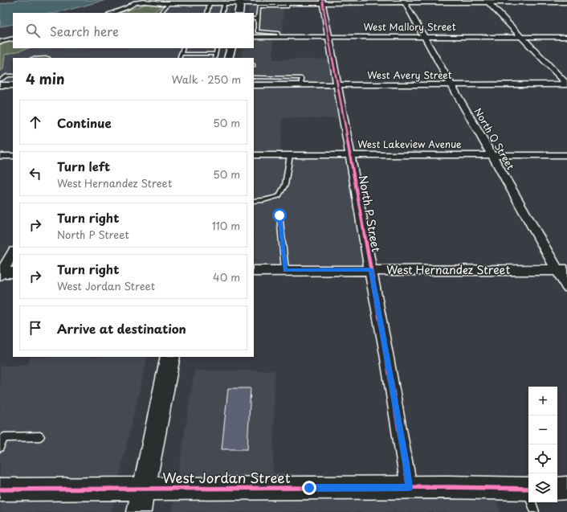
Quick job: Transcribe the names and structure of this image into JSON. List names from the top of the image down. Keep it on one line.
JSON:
{"streets":{"street":["West Mallory Street","West Avery Street","North Q Street","West Lakeview Avenue","North P Street","West Hernandez Street","West Jordan Street"]},"crossings":[["West Mallory Street","North Q Street"],["West Mallory Street","North P Street"],["West Avery Street","North Q Street"],["West Avery Street","North P Street"],["North Q Street","West Lakeview Avenue"],["North Q Street","West Hernandez Street"],["West Lakeview Avenue","North P Street"],["North P Street","West Hernandez Street"],["North P Street","West Jordan Street"]],"page":{"search":"Search here","heading":["4 min","Walk · 250 m"],"list":[["Continue","50 m"],["Turn left","West Hernandez Street","50 m"],["Turn right","North P Street","110 m"],["Turn right","West Jordan Street","40 m"],"Arrive at destination"],"map_buttons":["+","−"]}}
